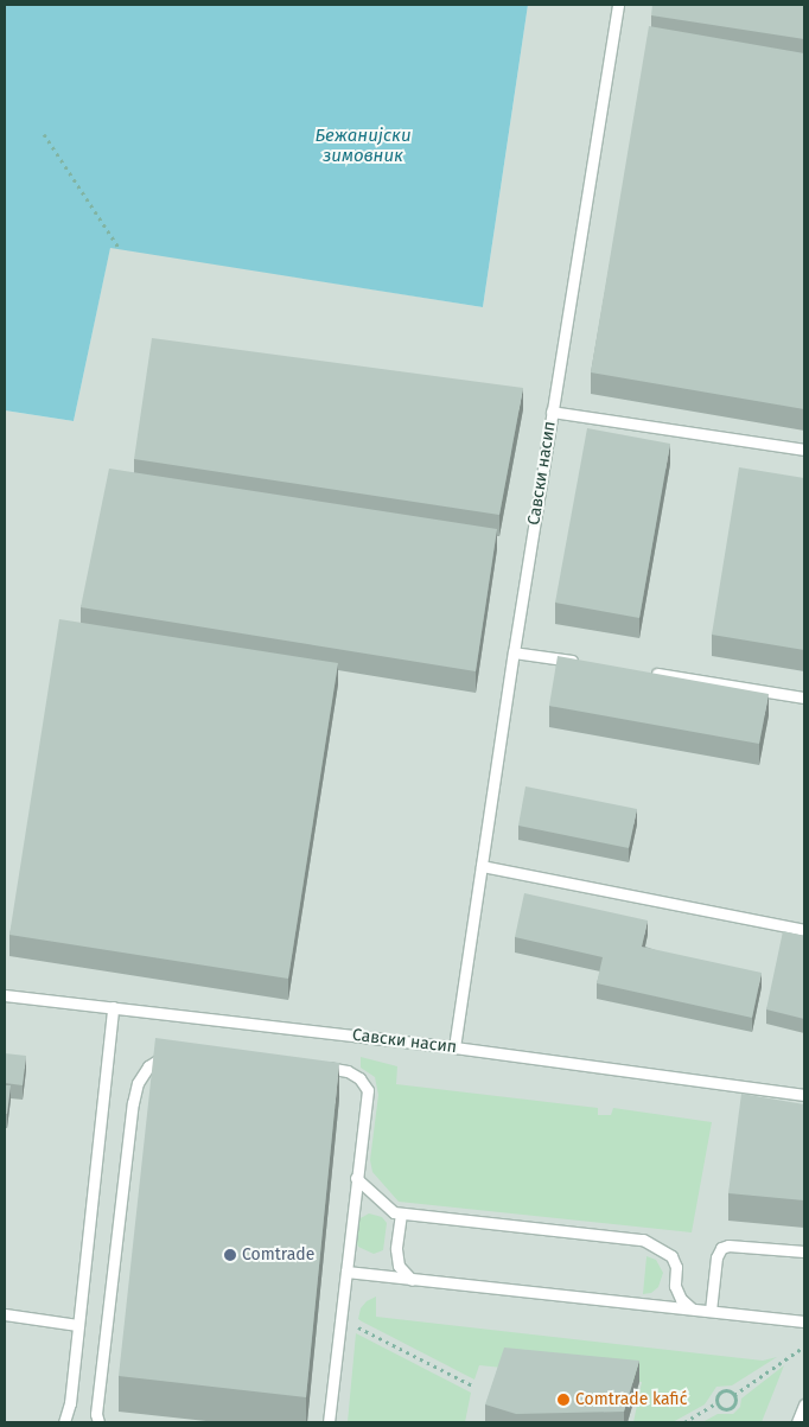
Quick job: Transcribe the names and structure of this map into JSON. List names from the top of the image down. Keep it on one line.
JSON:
{"streets":{"lane":["Савски насип"]},"water":["Бежанијски зимовник"],"places":["Comtrade","Comtrade kafić"]}
